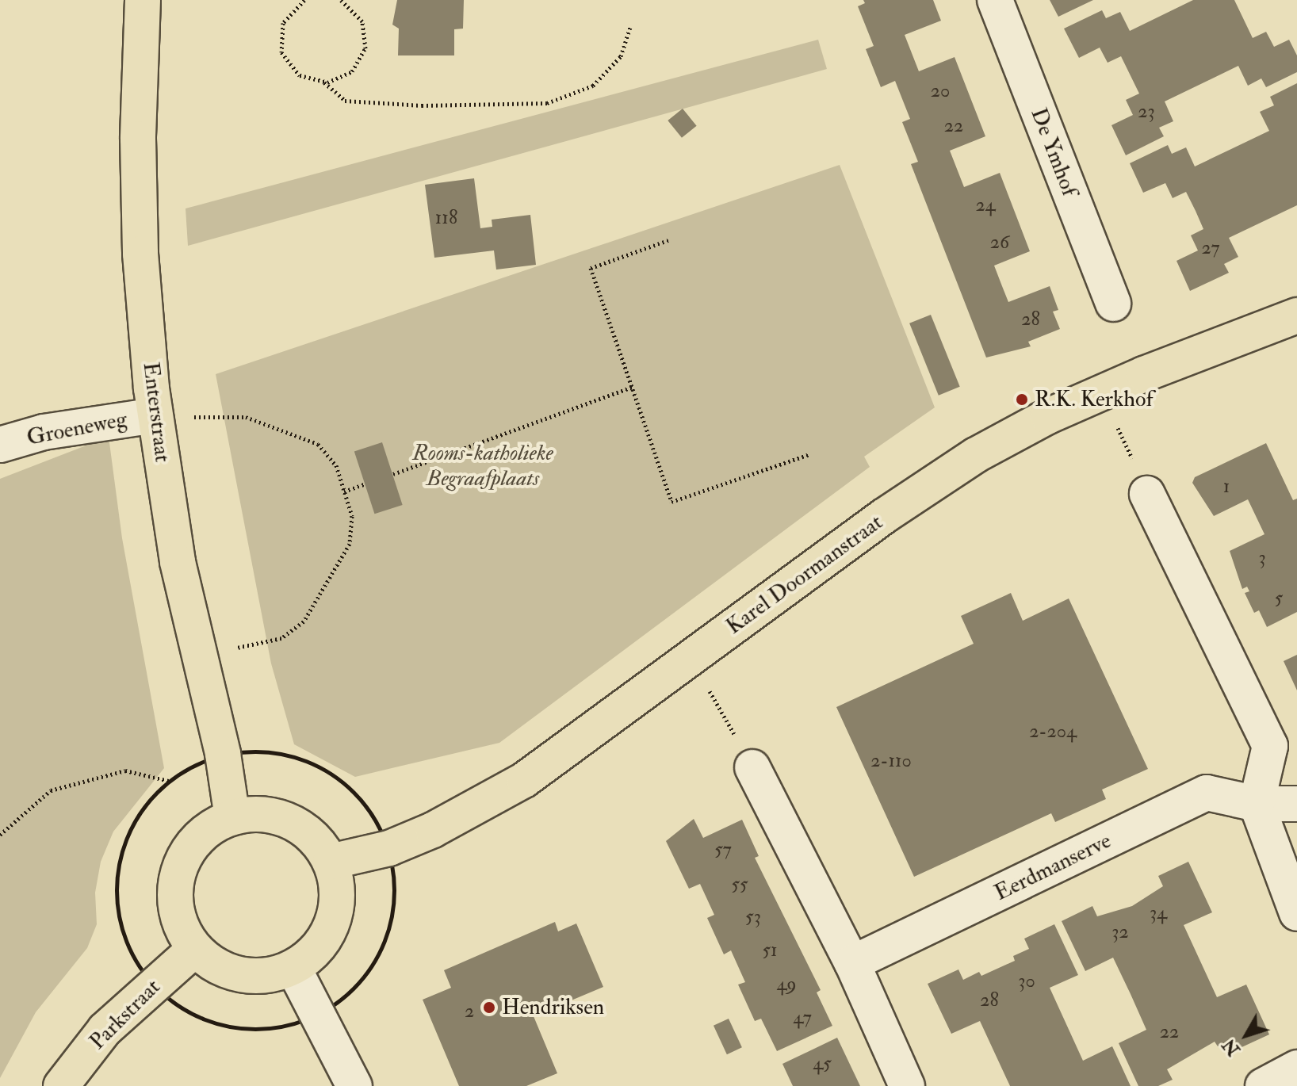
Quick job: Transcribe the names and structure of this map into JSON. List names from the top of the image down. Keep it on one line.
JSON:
{"streets":{"main road":["Enterstraat","Karel Doormanstraat","Parkstraat"],"street":["De Ymhof","Groeneweg","Eerdmanserve"]},"crossings":[["Enterstraat","Groeneweg"],["Enterstraat","Karel Doormanstraat"],["Enterstraat","Parkstraat"],["Karel Doormanstraat","Parkstraat"]],"parks":["Rooms-katholieke Begraafplaats"],"places":["R.K. Kerkhof","Hendriksen"],"house_numbers":["20","23","22","24","118","26","27","28","1","3","5","2-204","2-110","57","55","34","53","32","51","30","49","28","2","47","22","45"],"north":"bottom left"}
